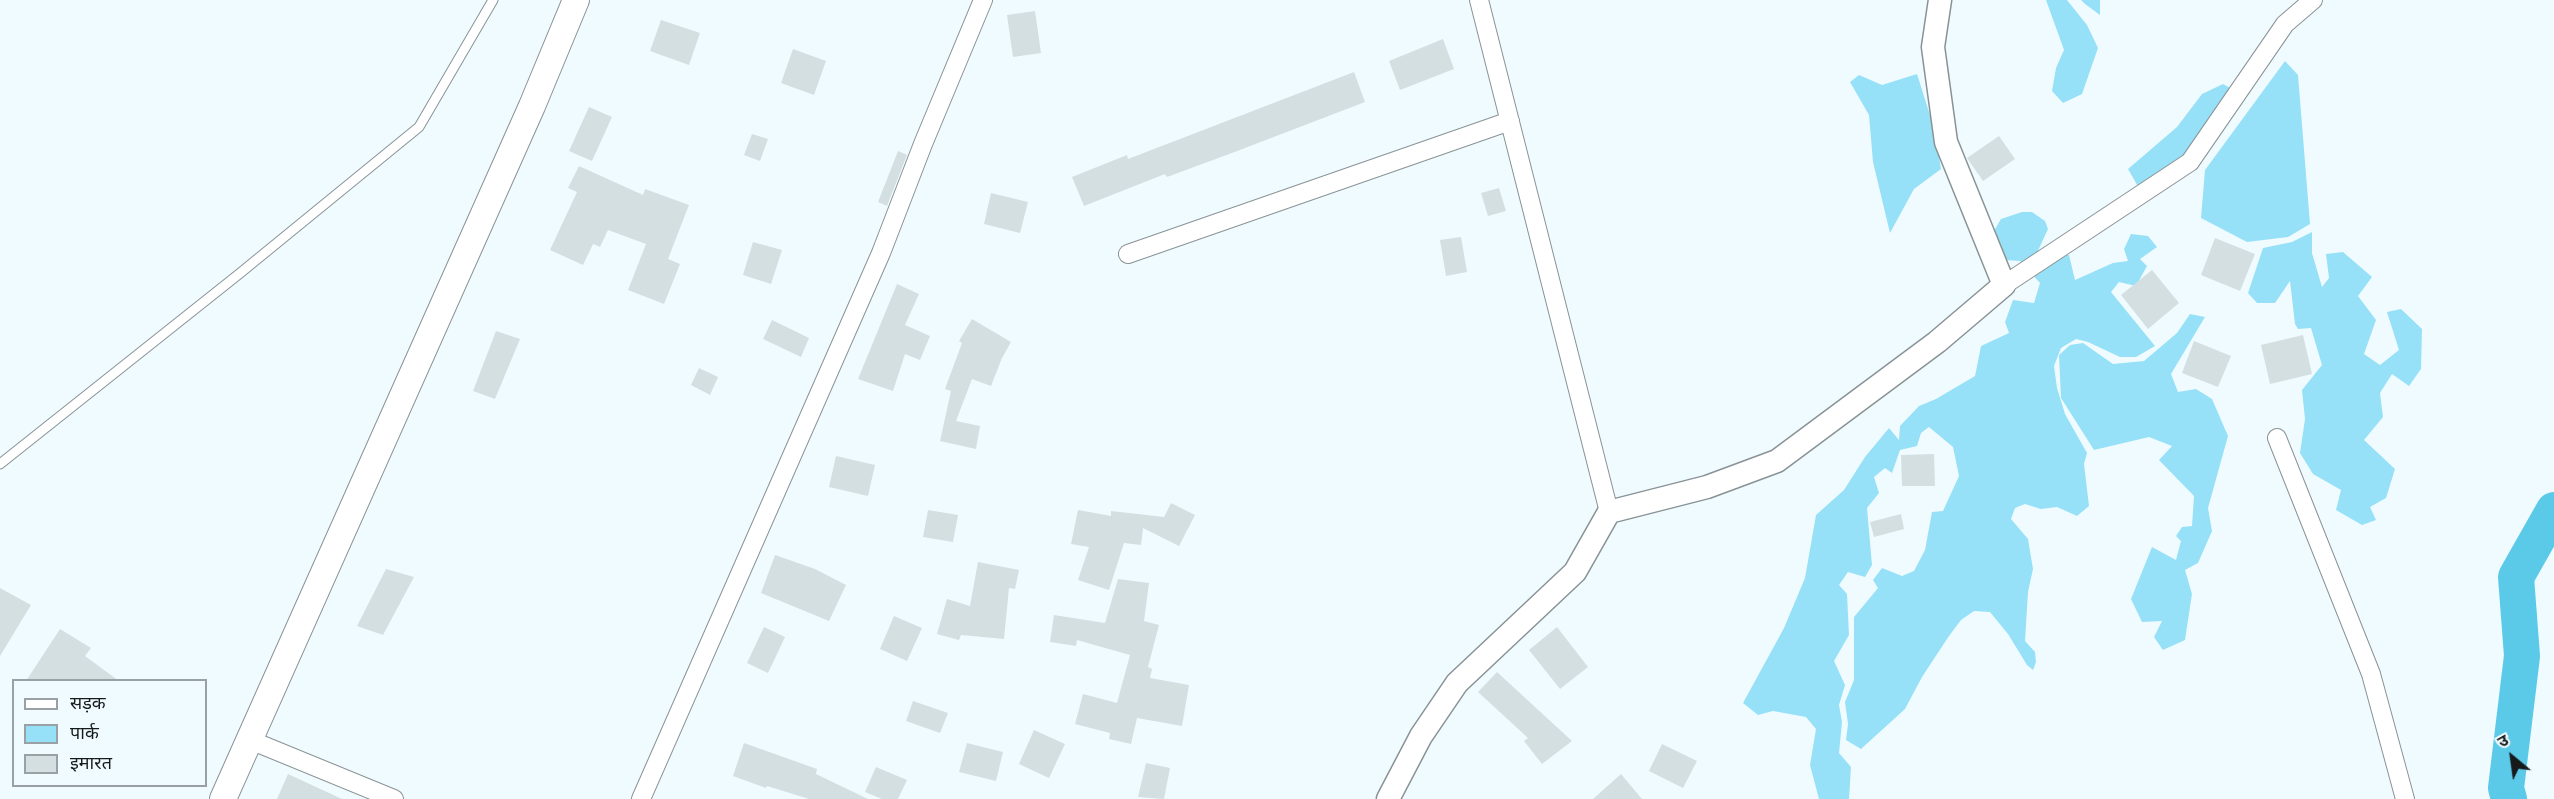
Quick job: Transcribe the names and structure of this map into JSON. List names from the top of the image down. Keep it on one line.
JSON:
{"legend":["सड़क","पार्क","इमारत"],"north":"top left"}
